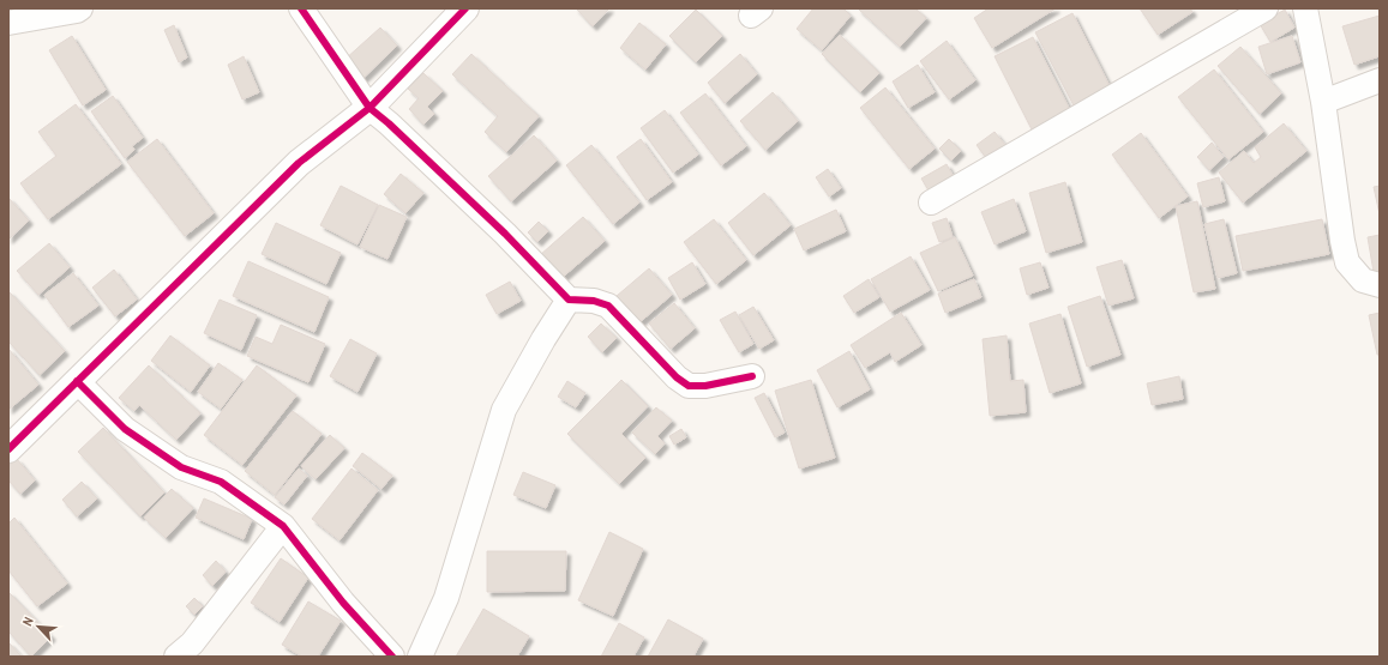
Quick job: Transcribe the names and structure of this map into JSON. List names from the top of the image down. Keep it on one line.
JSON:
{"north":"top left"}
